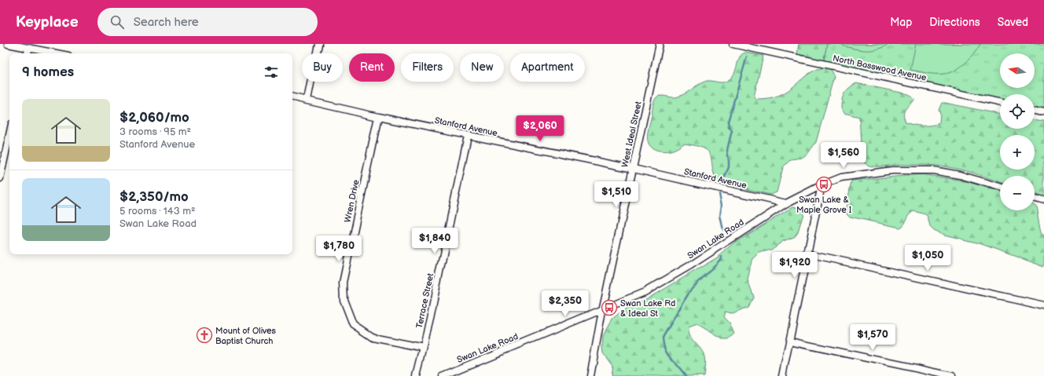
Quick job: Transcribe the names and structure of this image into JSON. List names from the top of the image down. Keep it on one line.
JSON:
{"streets":{"street":["North Basswood Avenue","Stanford Avenue","West Ideal Street","Wren Drive","Swan Lake Road","Terrace Street"]},"crossings":[["Stanford Avenue","West Ideal Street"],["Stanford Avenue","Wren Drive"],["Stanford Avenue","Swan Lake Road"],["Stanford Avenue","Terrace Street"],["West Ideal Street","Swan Lake Road"],["Wren Drive","Terrace Street"]],"places":{"bus stop":["Swan Lake & Maple Grove I","Swan Lake Rd & Ideal St"],"church":["Mount of Olives Baptist Church"]},"north":"left","page":{"header":"Keyplace","search":"Search here","nav":["Map","Directions","Saved"],"map_buttons":["+","−"],"chip":["Buy","Rent","Filters","New","Apartment"],"heading":"9 homes","list":[{"name":"$2,060/mo","note":"3 rooms · 95 m² · Stanford Avenue"},{"name":"$2,350/mo","note":"5 rooms · 143 m² · Swan Lake Road"}],"price":["$2,060","$1,560","$1,510","$1,840","$1,780","$1,050","$1,920","$2,350","$1,570"]}}
